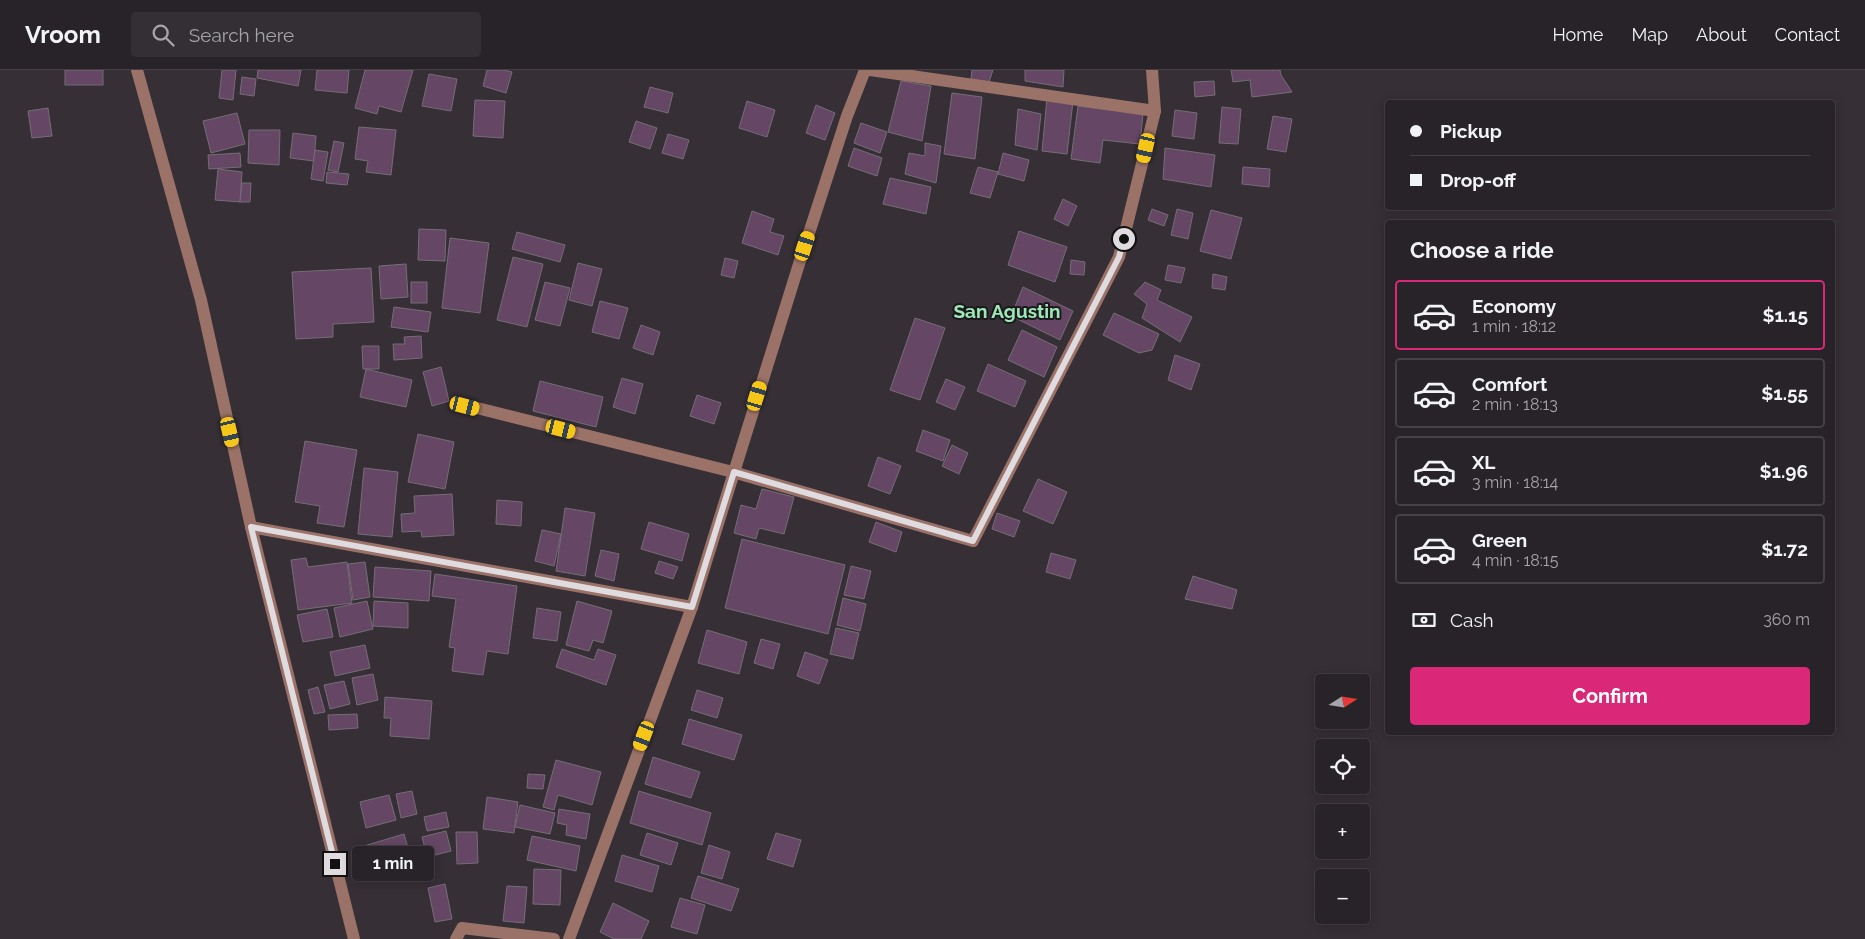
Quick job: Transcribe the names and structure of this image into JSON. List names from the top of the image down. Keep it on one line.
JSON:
{"districts":["San Agustin"],"north":"right","page":{"header":"Vroom","search":"Search here","nav":["Home","Map","About","Contact"],"banner":["Pickup","Drop-off"],"heading":"Choose a ride","list":[{"name":"Economy","note":"1 min · 18:12","value":"$1.15"},{"name":"Comfort","note":"2 min · 18:13","value":"$1.55"},{"name":"XL","note":"3 min · 18:14","value":"$1.96"},{"name":"Green","note":"4 min · 18:15","value":"$1.72"}],"pay":["Cash","360 m"],"buttons":"Confirm","map_buttons":["+","−"],"bubble":"1 min"}}
